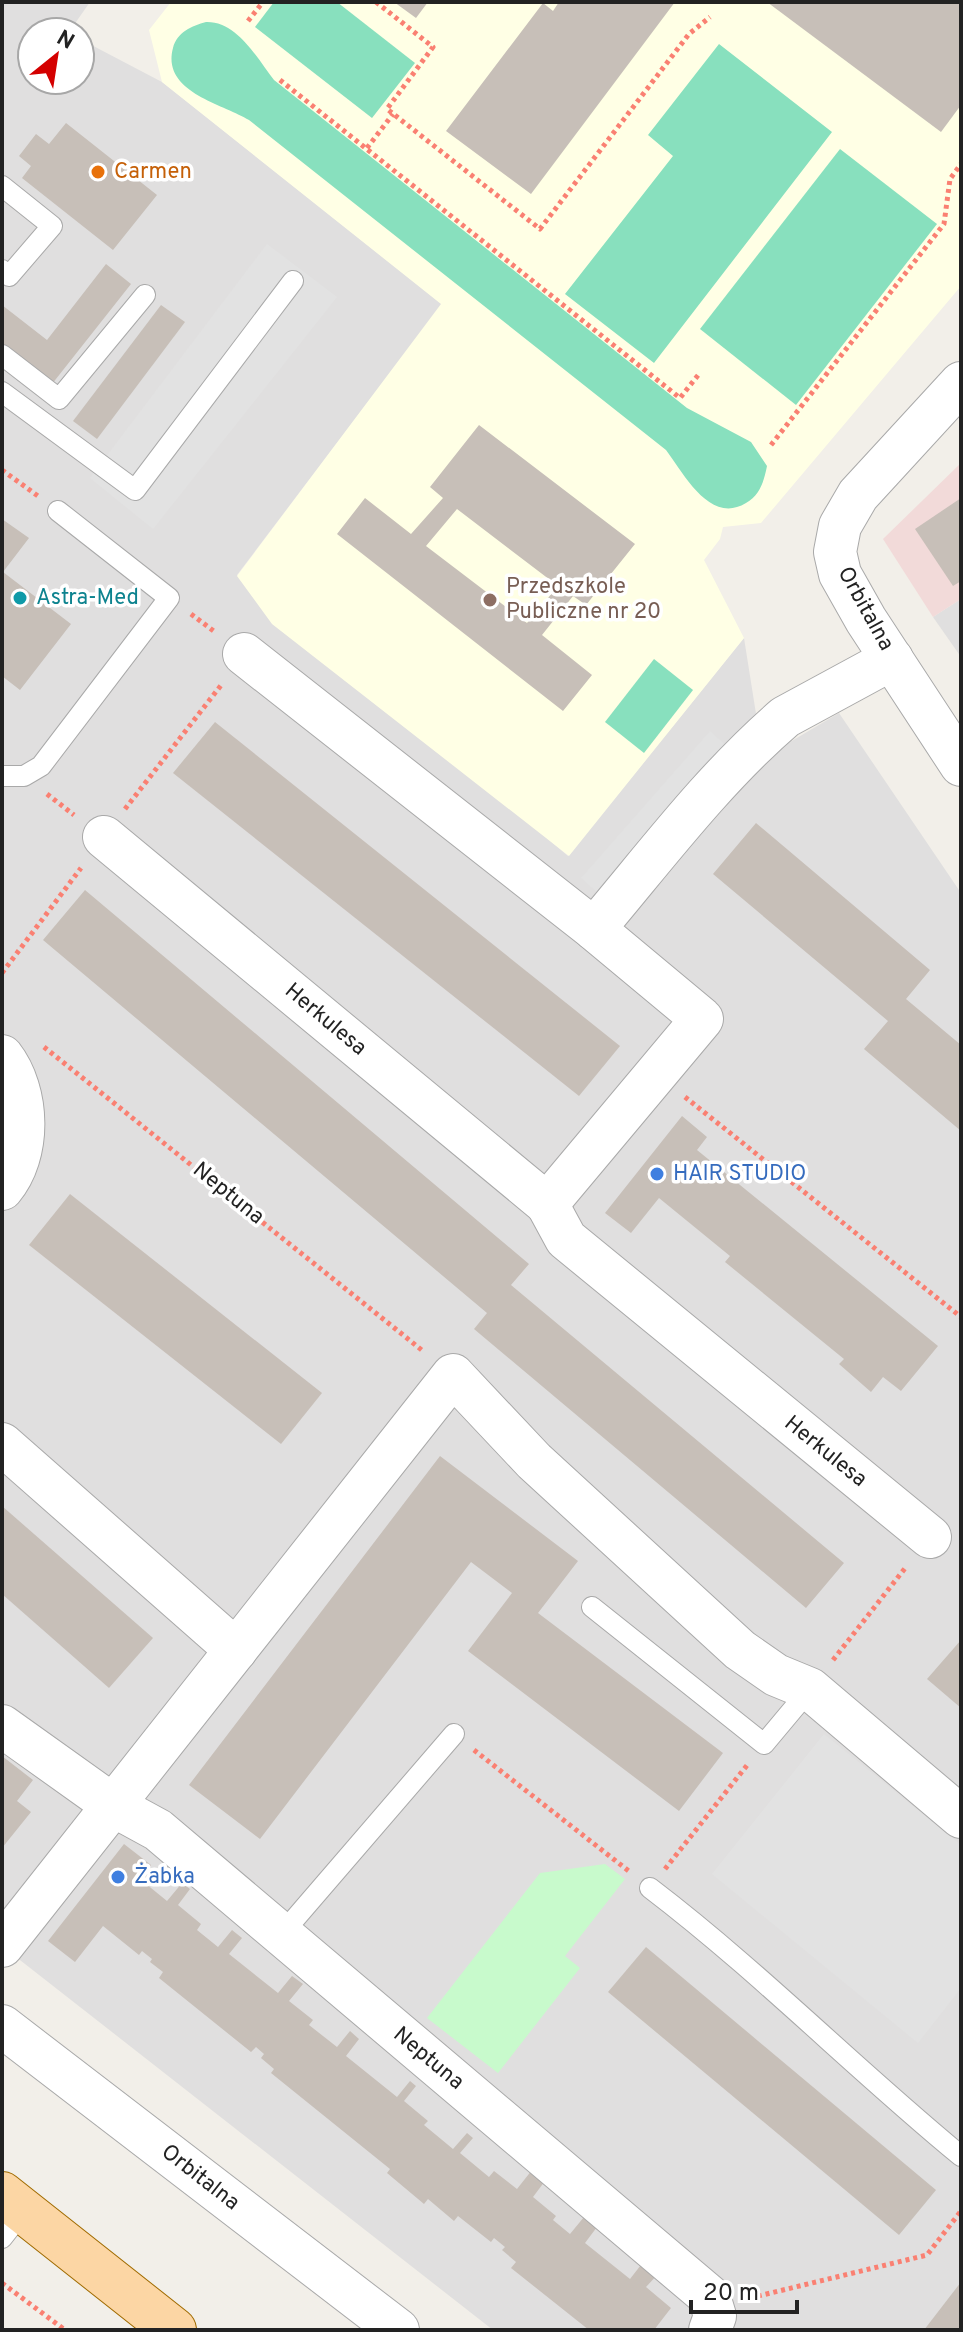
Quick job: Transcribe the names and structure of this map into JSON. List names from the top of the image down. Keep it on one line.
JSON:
{"streets":{"street":["Orbitalna","Herkulesa","Neptuna"]},"places":["Carmen","Astra-Med","Przedszkole Publiczne nr 20","HAIR STUDIO","Żabka"],"scale_bar":"20 m","north":"top right"}
